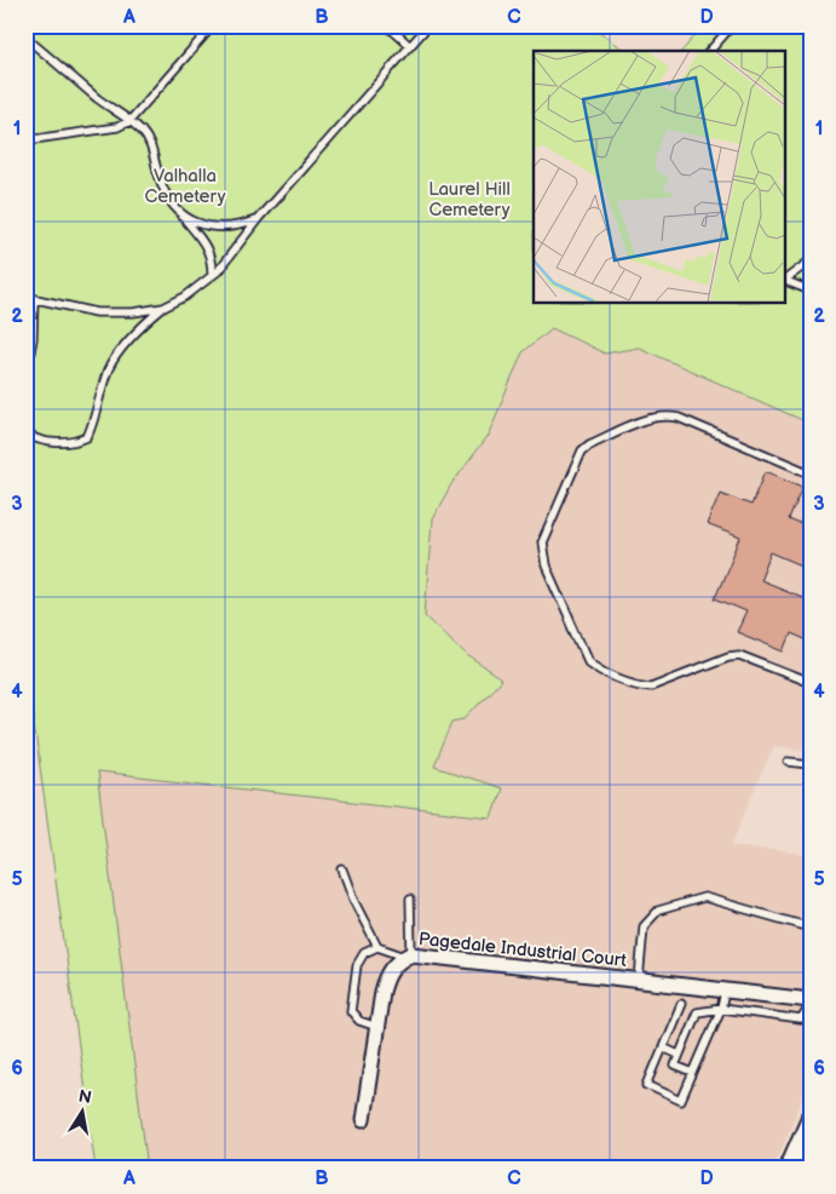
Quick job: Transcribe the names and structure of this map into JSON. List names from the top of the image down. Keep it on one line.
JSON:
{"streets":{"street":["Pagedale Industrial Court"]},"parks":["Valhalla Cemetery","Laurel Hill Cemetery"],"north":"top","grid":{"columns":["A","B","C","D"],"rows":["1","2","3","4","5","6"]}}
